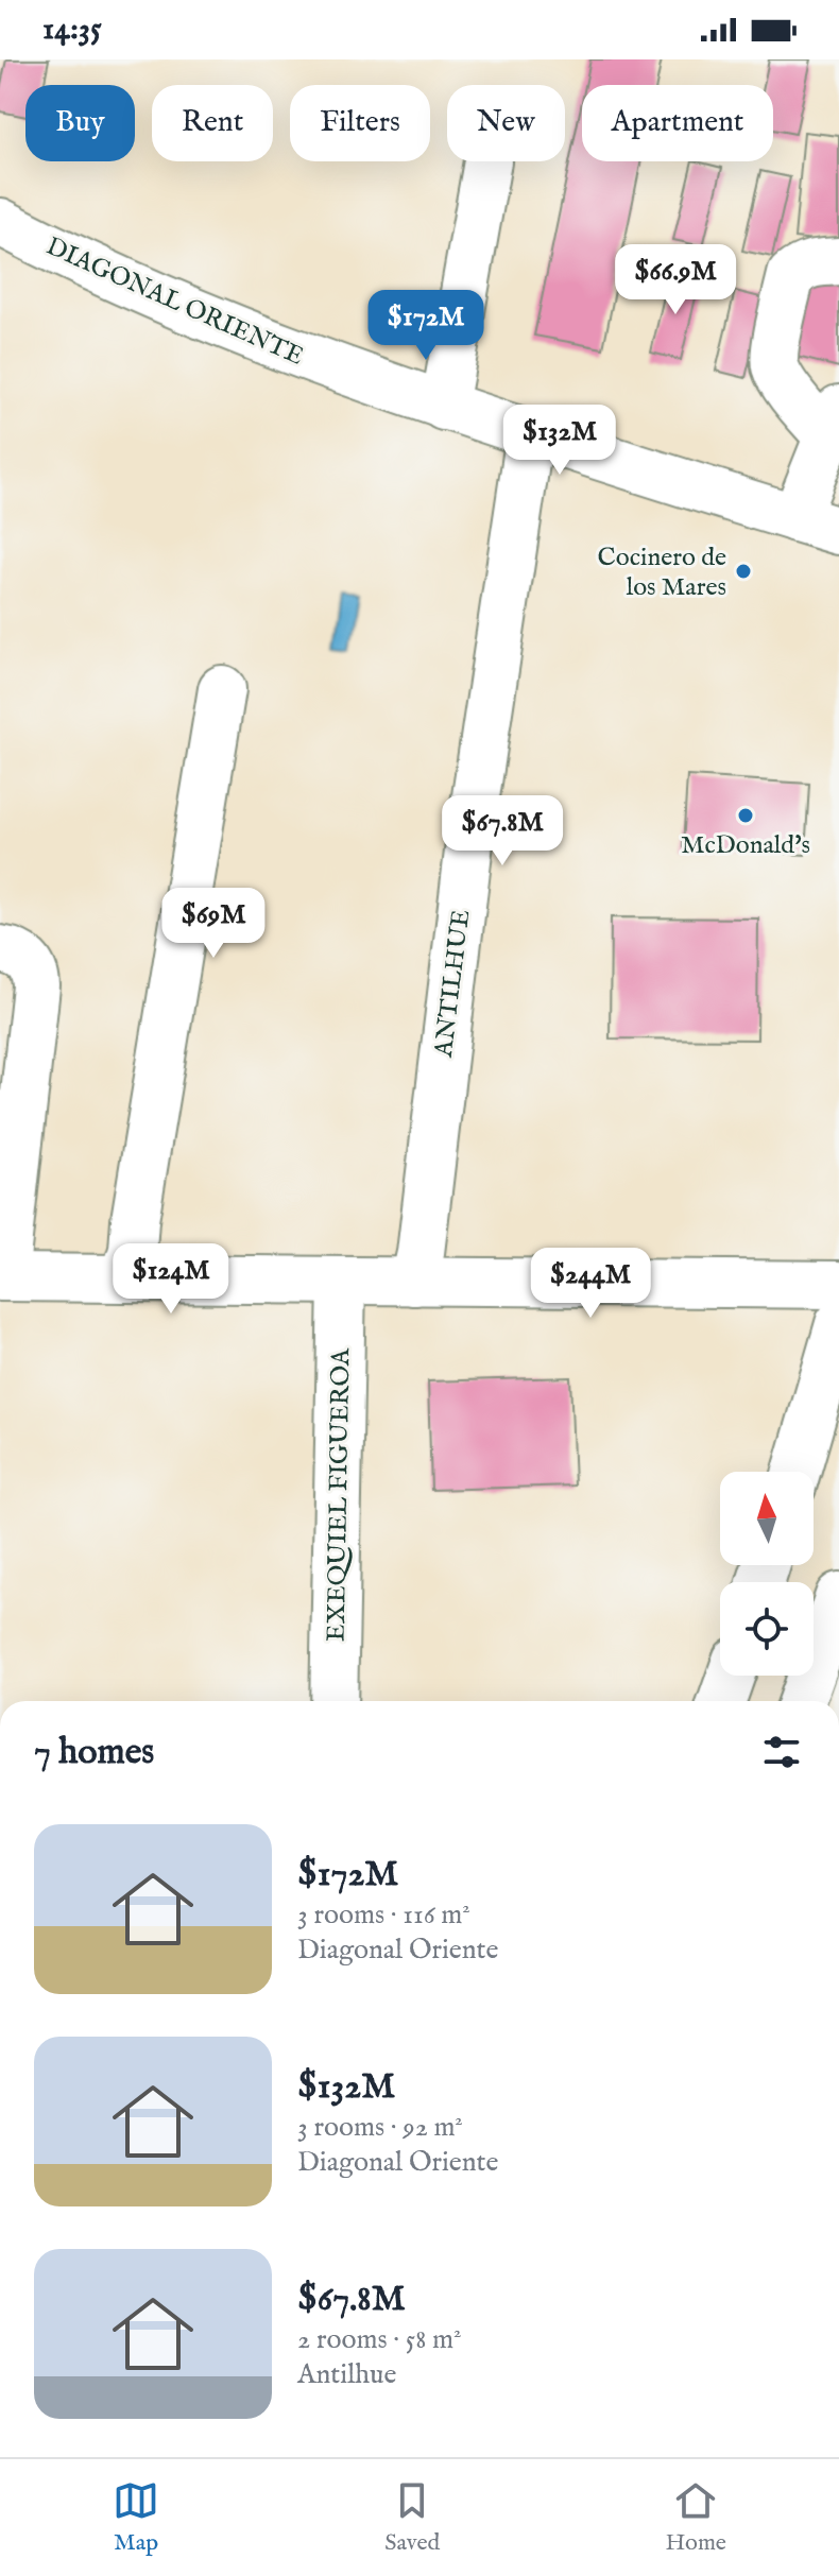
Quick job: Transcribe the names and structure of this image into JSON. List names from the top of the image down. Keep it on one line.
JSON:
{"streets":{"street":["DIAGONAL ORIENTE","ANTILHUE","EXEQUIEL FIGUEROA"]},"crossings":[["DIAGONAL ORIENTE","ANTILHUE"]],"places":["Cocinero de los Mares","McDonald's"],"north":"top","page":{"status":"14:35","chip":["Buy","Rent","Filters","New","Apartment"],"price":["$66.9M","$172M","$132M","$67.8M","$69M","$124M","$244M"],"heading":"7 homes","list":[{"name":"$172M","note":"3 rooms · 116 m² · Diagonal Oriente"},{"name":"$132M","note":"3 rooms · 92 m² · Diagonal Oriente"},{"name":"$67.8M","note":"2 rooms · 58 m² · Antilhue"}],"tabs":["Map","Saved","Home"]}}
